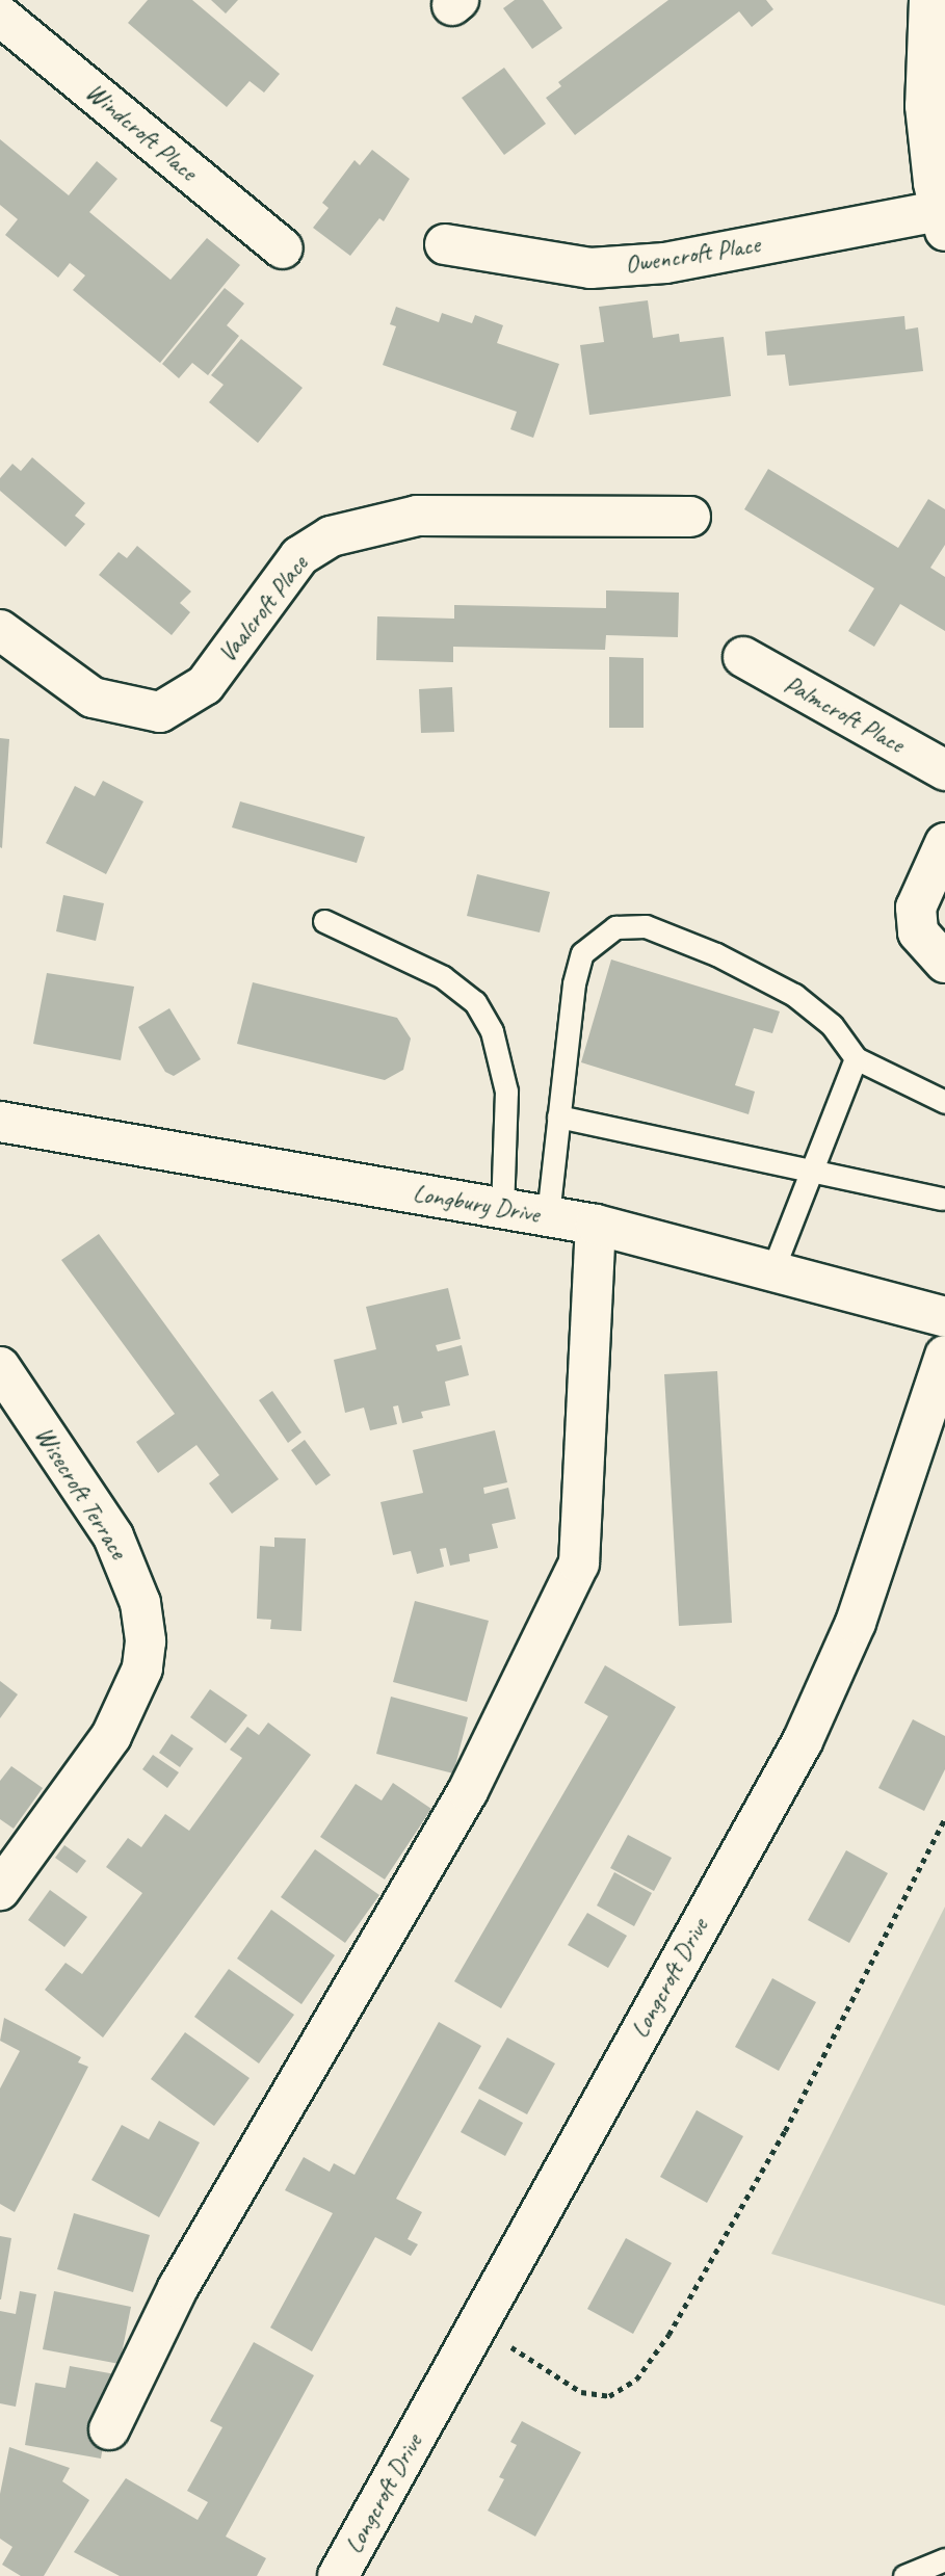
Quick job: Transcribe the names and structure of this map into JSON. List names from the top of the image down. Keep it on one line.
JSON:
{"streets":{"street":["Windcroft Place","Owencroft Place","Vaalcroft Place","Palmcroft Place","Longbury Drive","Wisecroft Terrace","Longcroft Drive"]}}
